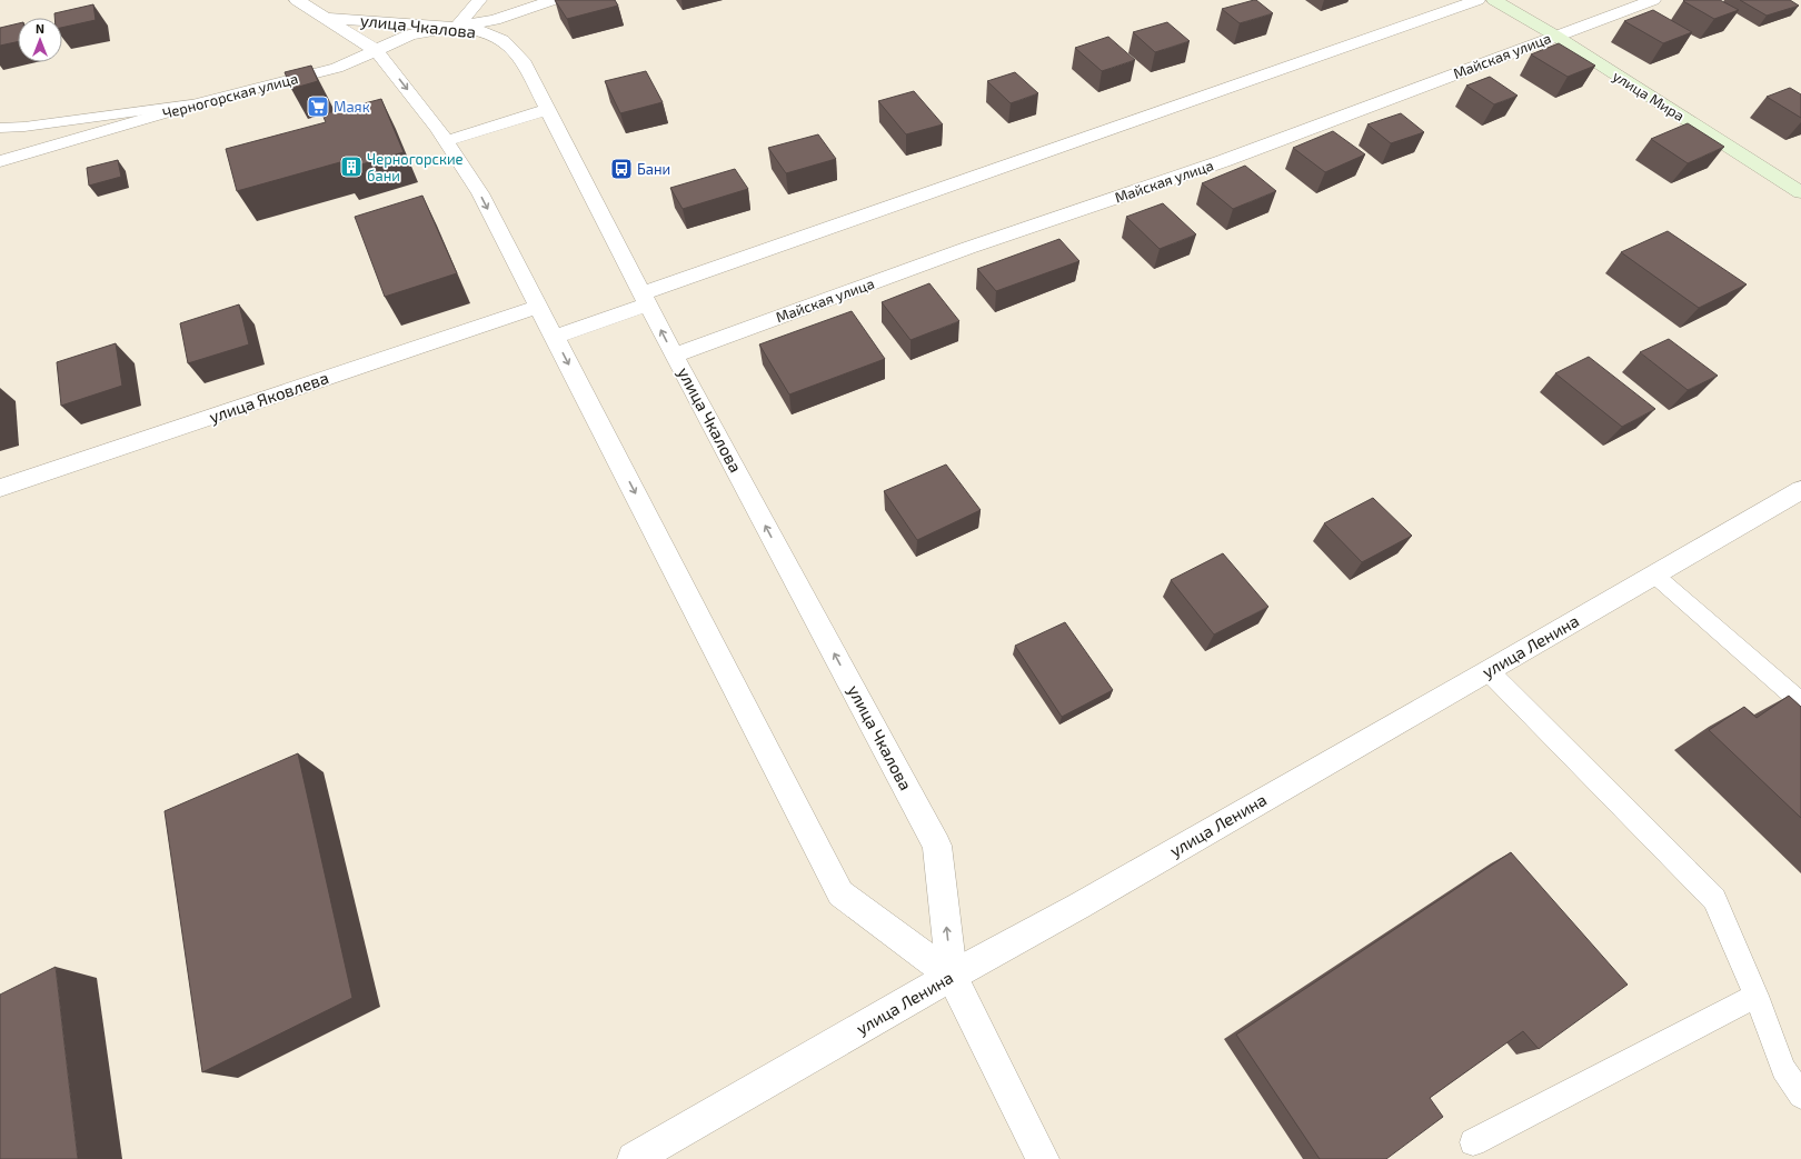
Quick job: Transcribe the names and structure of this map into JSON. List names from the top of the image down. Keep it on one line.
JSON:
{"streets":{"main road":["улица Мира"],"street":["улица Чкалова","Майская улица","Черногорская улица","улица Яковлева","улица Ленина"]},"crossings":[["улица Чкалова","Майская улица"],["улица Чкалова","Черногорская улица"],["улица Чкалова","улица Яковлева"],["улица Чкалова","улица Ленина"],["Майская улица","улица Мира"]],"places":{"supermarket":["Маяк"],"building":["Черногорские бани"],"bus stop":["Бани"]},"north":"top"}
